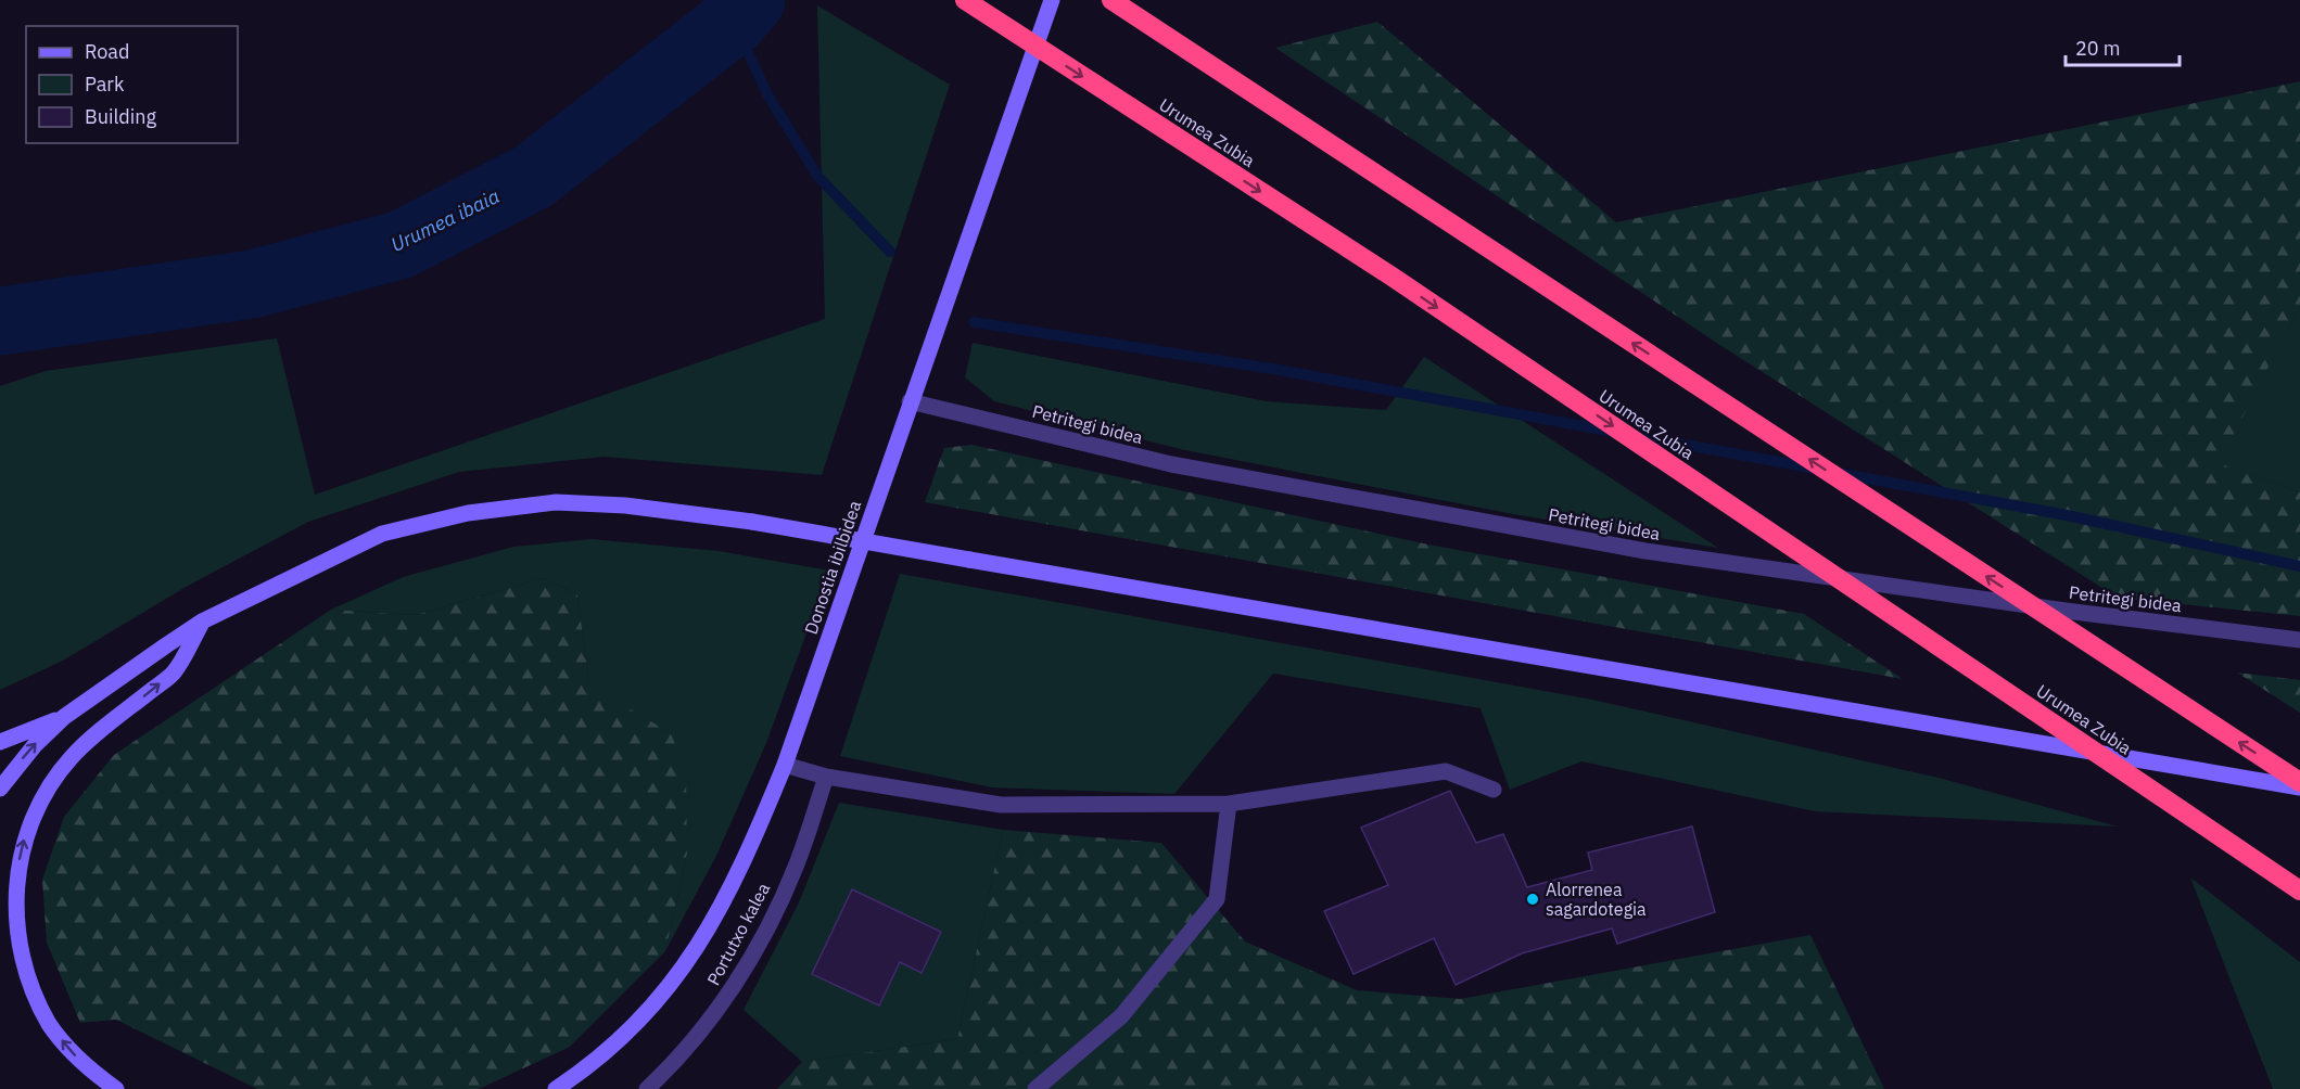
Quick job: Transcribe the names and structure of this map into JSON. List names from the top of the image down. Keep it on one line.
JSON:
{"streets":{"highway":["Urumea Zubia"],"main road":["Donostia ibilbidea"],"street":["Petritegi bidea","Portutxo kalea"]},"crossings":[["Petritegi bidea","Donostia ibilbidea"]],"water":["Urumea ibaia"],"places":["Alorrenea sagardotegia"],"legend":["Road","Park","Building"],"scale_bar":"20 m"}
